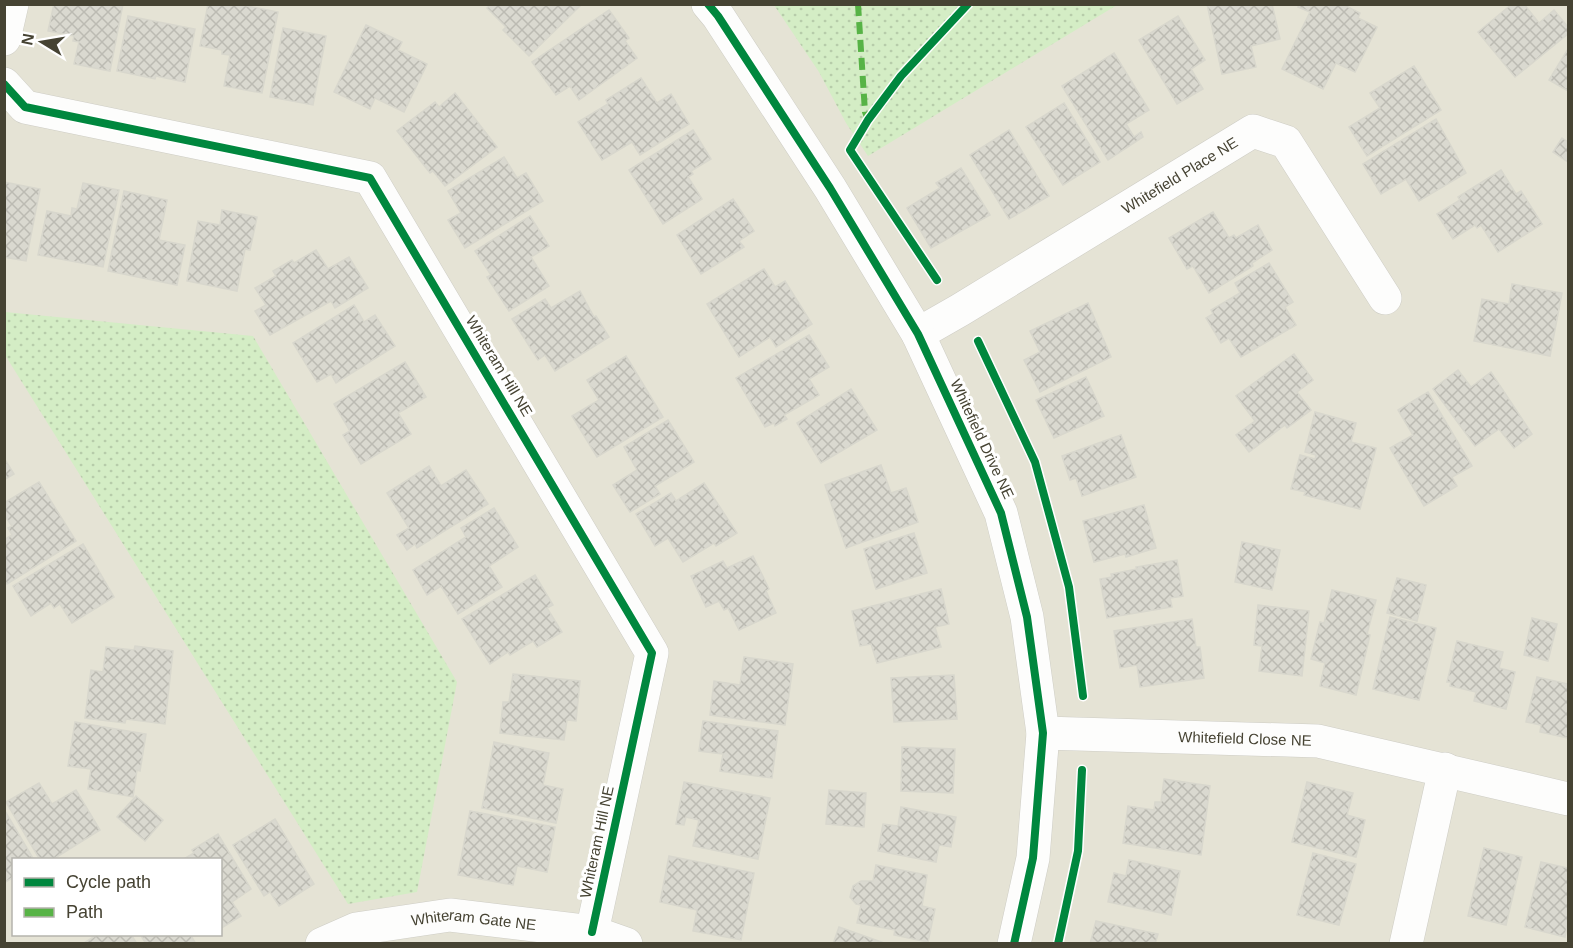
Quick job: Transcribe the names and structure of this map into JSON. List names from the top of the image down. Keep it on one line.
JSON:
{"streets":{"street":["Whitefield Place NE","Whiteram Hill NE","Whitefield Drive NE","Whitefield Close NE","Whiteram Gate NE"]},"crossings":[["Whitefield Place NE","Whitefield Drive NE"],["Whiteram Hill NE","Whiteram Gate NE"],["Whitefield Drive NE","Whitefield Close NE"]],"legend":["Cycle path","Path"],"north":"left"}
